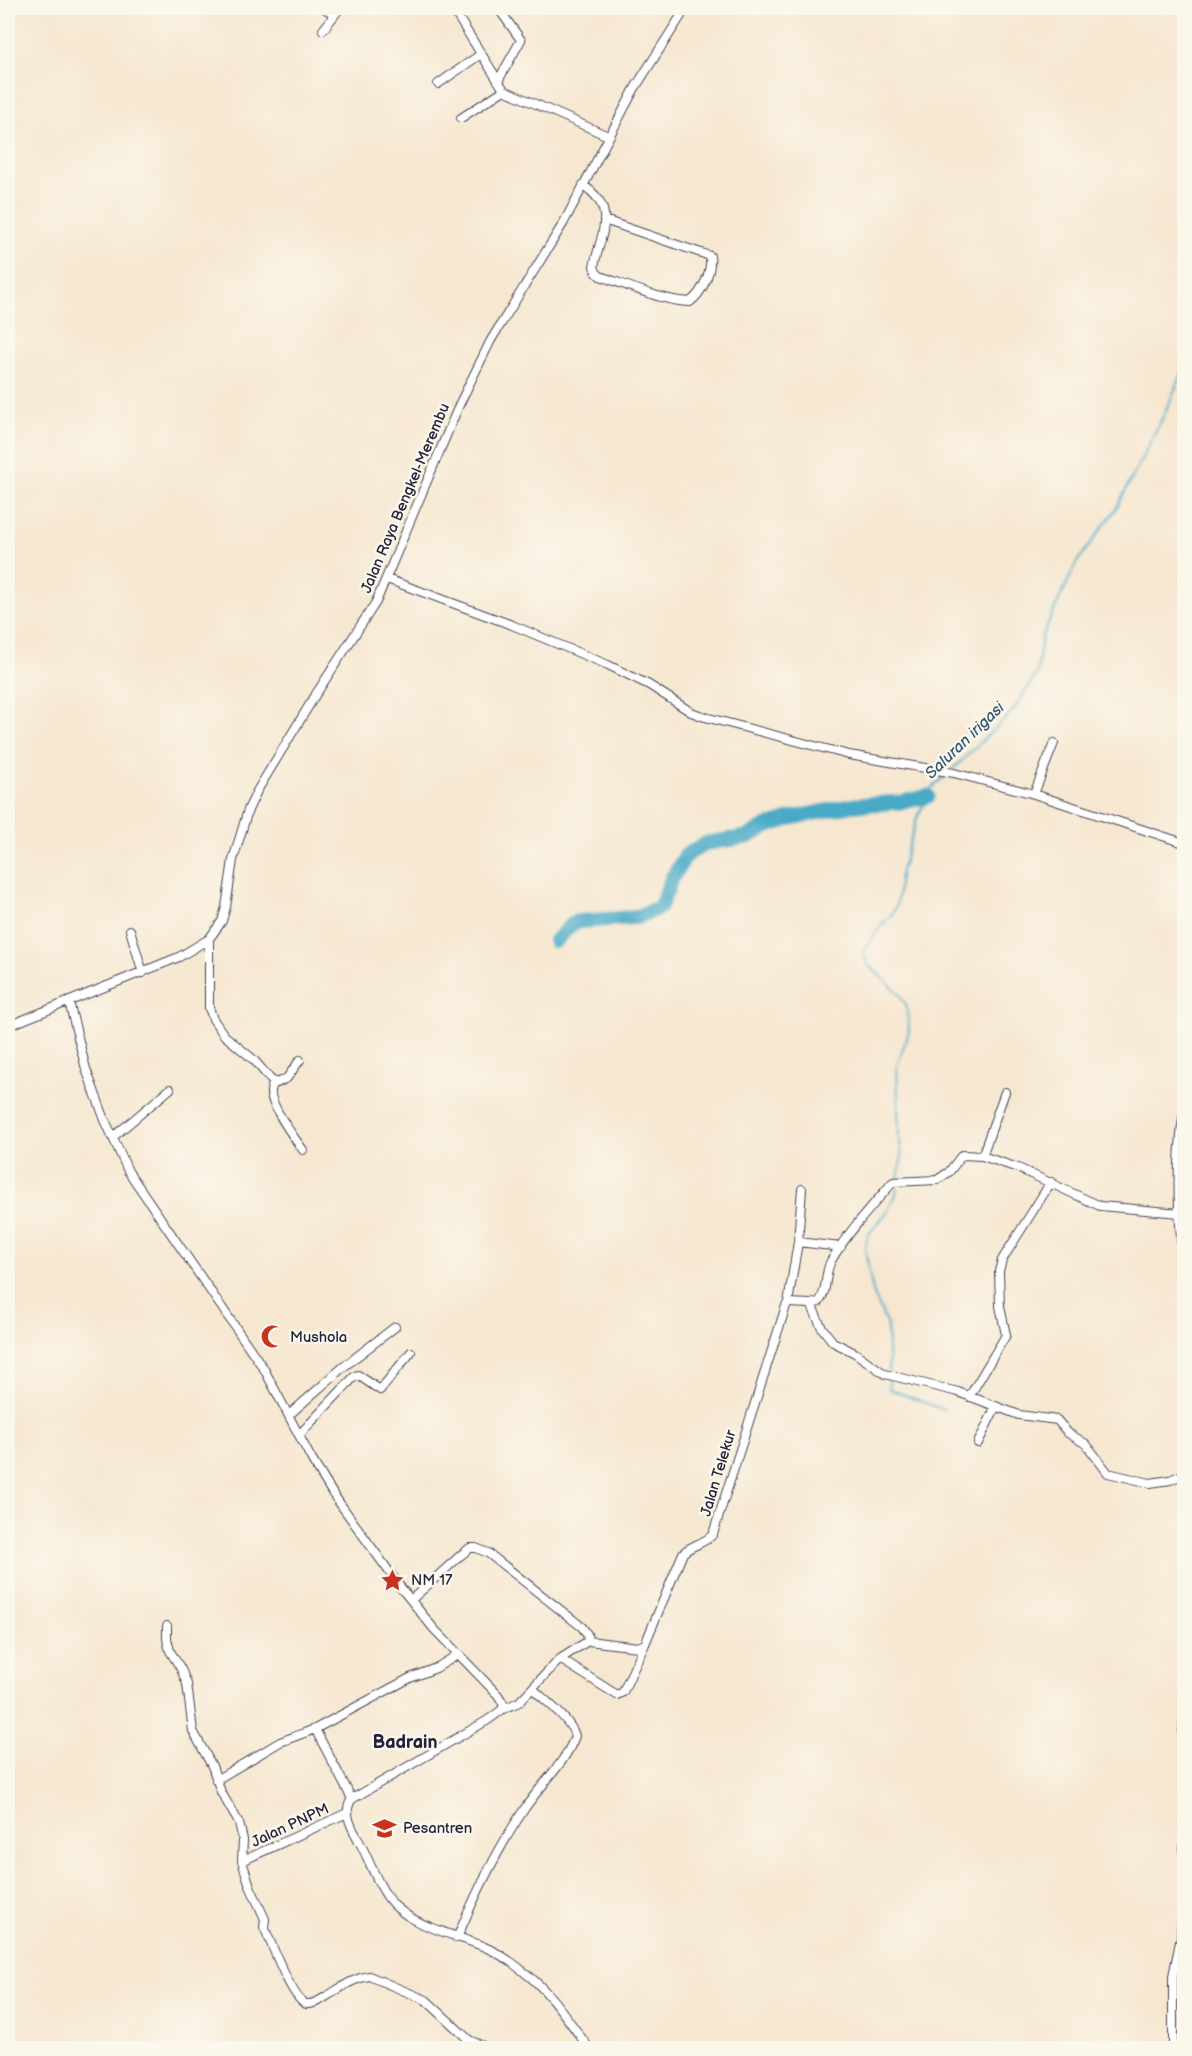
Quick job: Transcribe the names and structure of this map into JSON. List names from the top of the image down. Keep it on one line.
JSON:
{"streets":{"street":["Jalan Raya Bengkel-Merembu","Jalan Telekur","Jalan PNPM"]},"districts":["Badrain"],"water":["Saluran irigasi"],"places":{"mosque":["Mushola"],"place":["NM 17"],"school or university":["Pesantren"]}}
